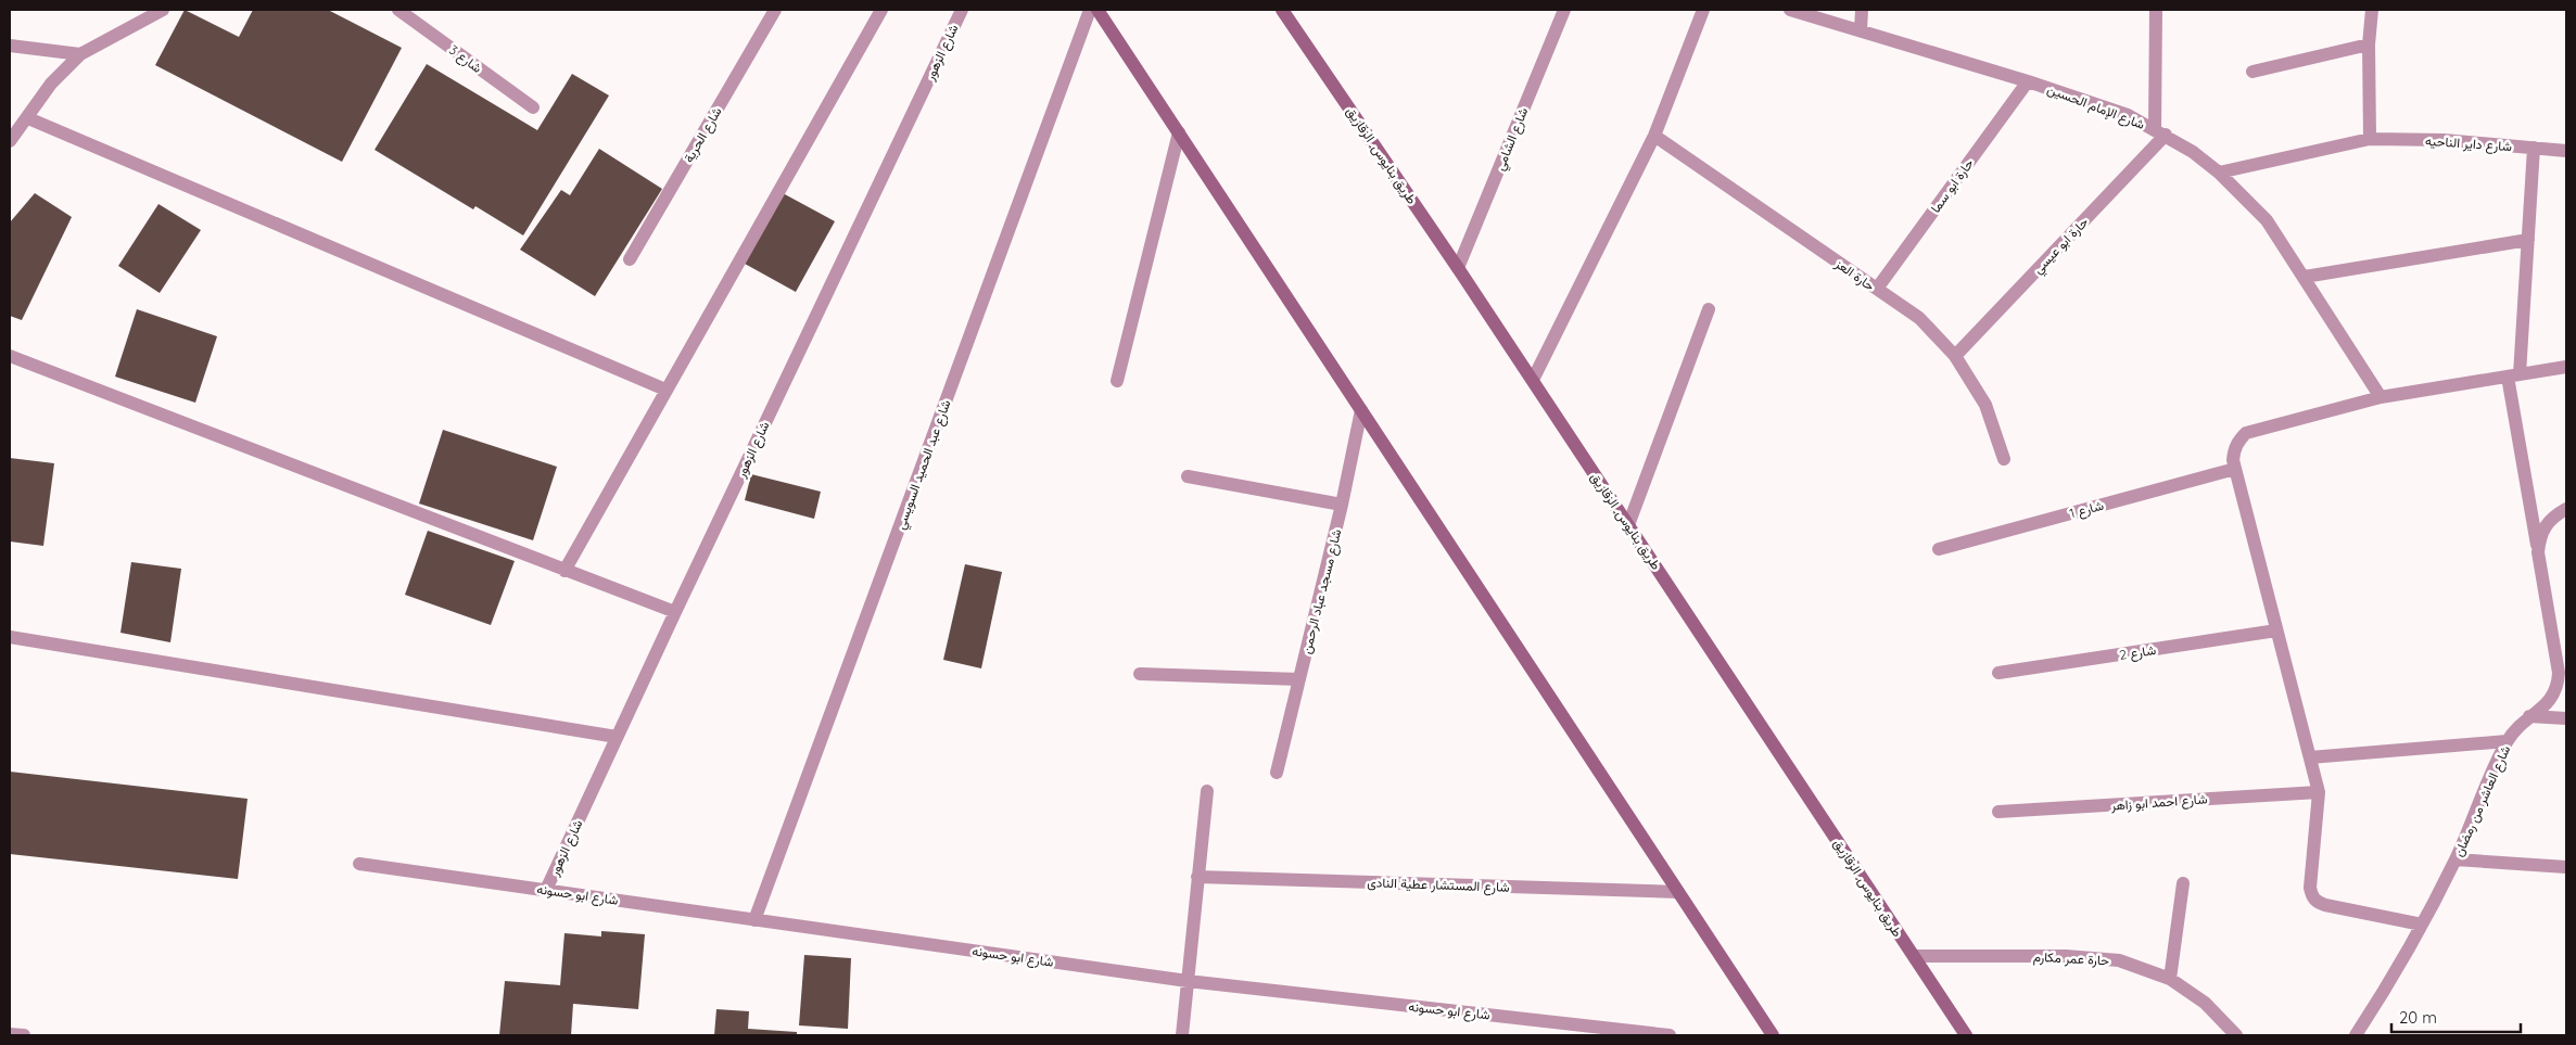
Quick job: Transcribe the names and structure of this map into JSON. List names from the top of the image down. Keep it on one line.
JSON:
{"streets":{"main road":["طريق بنايوس, الزقازيق"],"street":["شارع الزهور","شارع 3","شارع الإمام الحسين","شارع الحرية","شارع الشامي","شارع داير الناحيه","حارة ابو سما","حارة ابو عيسي","حارة العز","شارع عبد الحميد السويسي","شارع 1","شارع مسجد عباد الرحمن","شارع 2","شارع العاشر من رمضان","شارع احمد ابو زاهر","شارع المستشار عطية النادى","شارع ابو حسونه","حارة عمر مكارم"]},"crossings":[["شارع الزهور","شارع ابو حسونه"],["شارع الإمام الحسين","شارع داير الناحيه"],["شارع الإمام الحسين","حارة ابو سما"],["شارع الإمام الحسين","حارة ابو عيسي"],["شارع الشامي","طريق بنايوس, الزقازيق"],["طريق بنايوس, الزقازيق","حارة عمر مكارم"],["حارة ابو سما","حارة العز"],["حارة ابو عيسي","حارة العز"],["شارع عبد الحميد السويسي","شارع ابو حسونه"]],"scale_bar":"20 m"}
